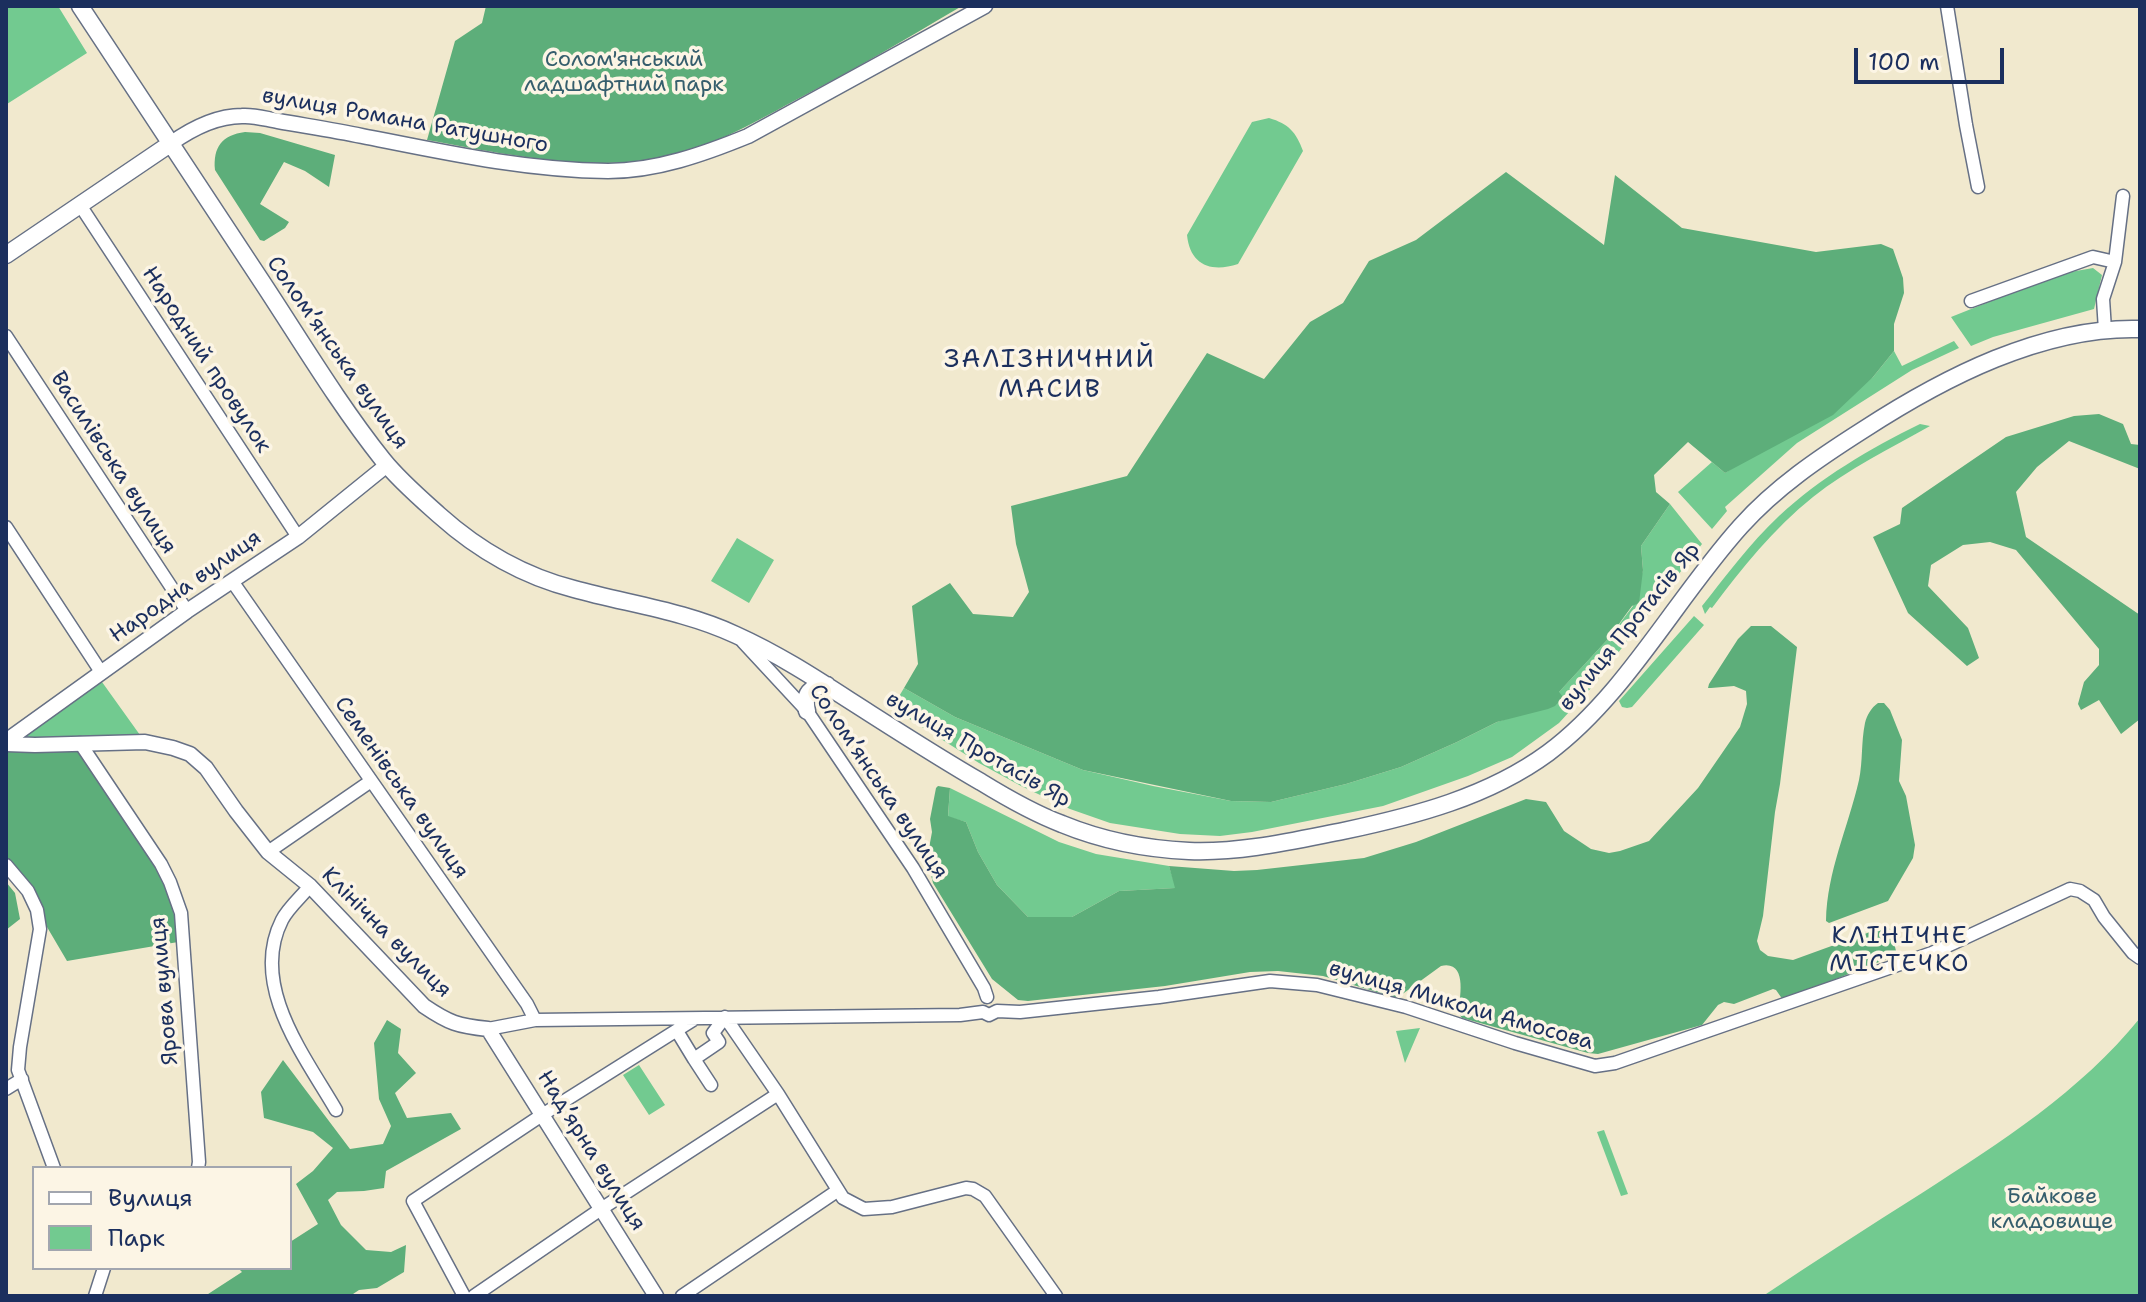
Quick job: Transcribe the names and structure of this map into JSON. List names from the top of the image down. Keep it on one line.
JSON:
{"streets":{"main road":["Соломʼянська вулиця","вулиця Протасів Яр"],"street":["вулиця Романа Ратушного","Народний провулок","Василівська вулиця","Народна вулиця","Семенівська вулиця","Клінічна вулиця","Ярова вулиця","вулиця Миколи Амосова","Надʼярна вулиця"]},"crossings":[["вулиця Романа Ратушного","Соломʼянська вулиця"],["Соломʼянська вулиця","Народна вулиця"],["Соломʼянська вулиця","вулиця Протасів Яр"],["Соломʼянська вулиця","Клінічна вулиця"],["Соломʼянська вулиця","вулиця Миколи Амосова"],["Народний провулок","Народна вулиця"],["Василівська вулиця","Народна вулиця"],["Народна вулиця","Семенівська вулиця"],["Народна вулиця","Клінічна вулиця"],["Семенівська вулиця","Клінічна вулиця"],["Клінічна вулиця","Ярова вулиця"],["Клінічна вулиця","вулиця Миколи Амосова"],["Клінічна вулиця","Надʼярна вулиця"]],"districts":["ЗАЛІЗНИЧНИЙ МАСИВ","КЛІНІЧНЕ МІСТЕЧКО"],"parks":["Солом'янський ладшафтний парк","Байкове кладовище"],"legend":["Вулиця","Парк"],"scale_bar":"100 m"}
